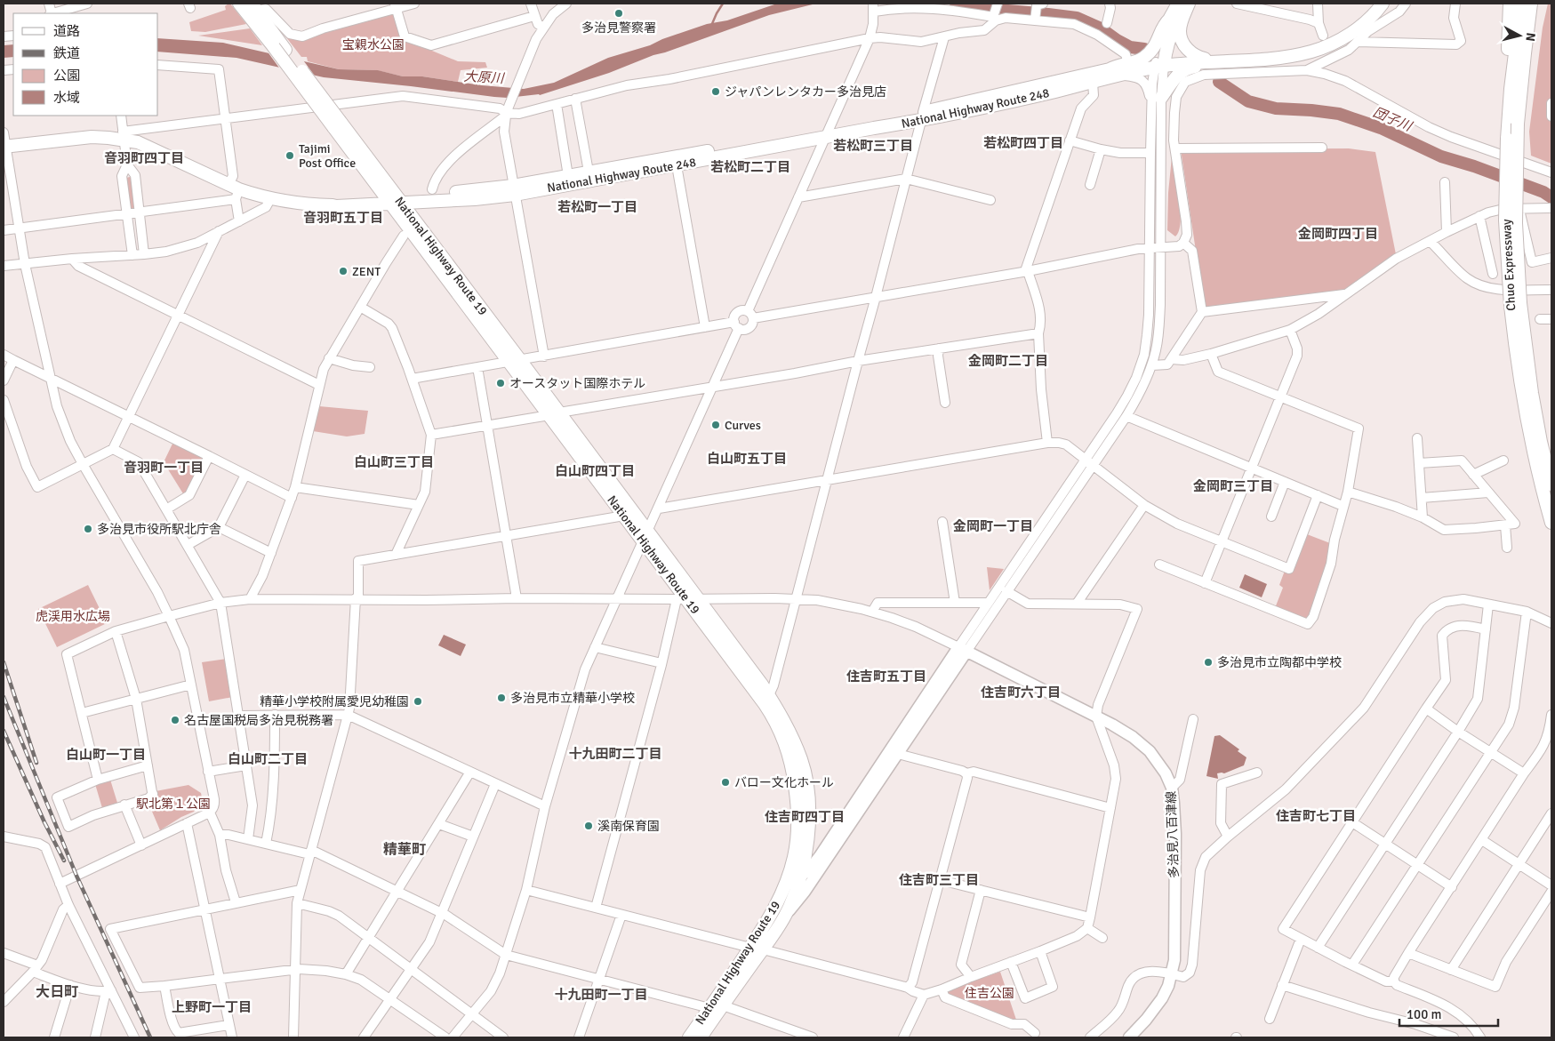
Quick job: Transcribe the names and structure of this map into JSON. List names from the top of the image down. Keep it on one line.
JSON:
{"streets":{"highway":["National Highway Route 248","National Highway Route 19","Chuo Expressway"],"main road":["多治見八百津線"]},"crossings":[["National Highway Route 248","National Highway Route 19"]],"districts":["若松町四丁目","若松町三丁目","音羽町四丁目","若松町二丁目","若松町一丁目","音羽町五丁目","金岡町四丁目","金岡町二丁目","白山町五丁目","白山町三丁目","音羽町一丁目","白山町四丁目","金岡町三丁目","金岡町一丁目","住吉町五丁目","住吉町六丁目","十九田町二丁目","白山町一丁目","白山町二丁目","住吉町七丁目","住吉町四丁目","精華町","住吉町三丁目","大日町","十九田町一丁目","上野町一丁目"],"water":["大原川","団子川"],"parks":["宝親水公園","虎渓用水広場","駅北第１公園","住吉公園"],"places":["多治見警察署","ジャパンレンタカー多治見店","Tajimi Post Office","ZENT","オースタット国際ホテル","Curves","多治見市役所駅北庁舎","多治見市立陶都中学校","多治見市立精華小学校","精華小学校附属愛児幼稚園","名古屋国税局多治見税務署","バロー文化ホール","溪南保育園"],"legend":["道路","鉄道","公園","水域"],"scale_bar":"100 m","north":"right"}
